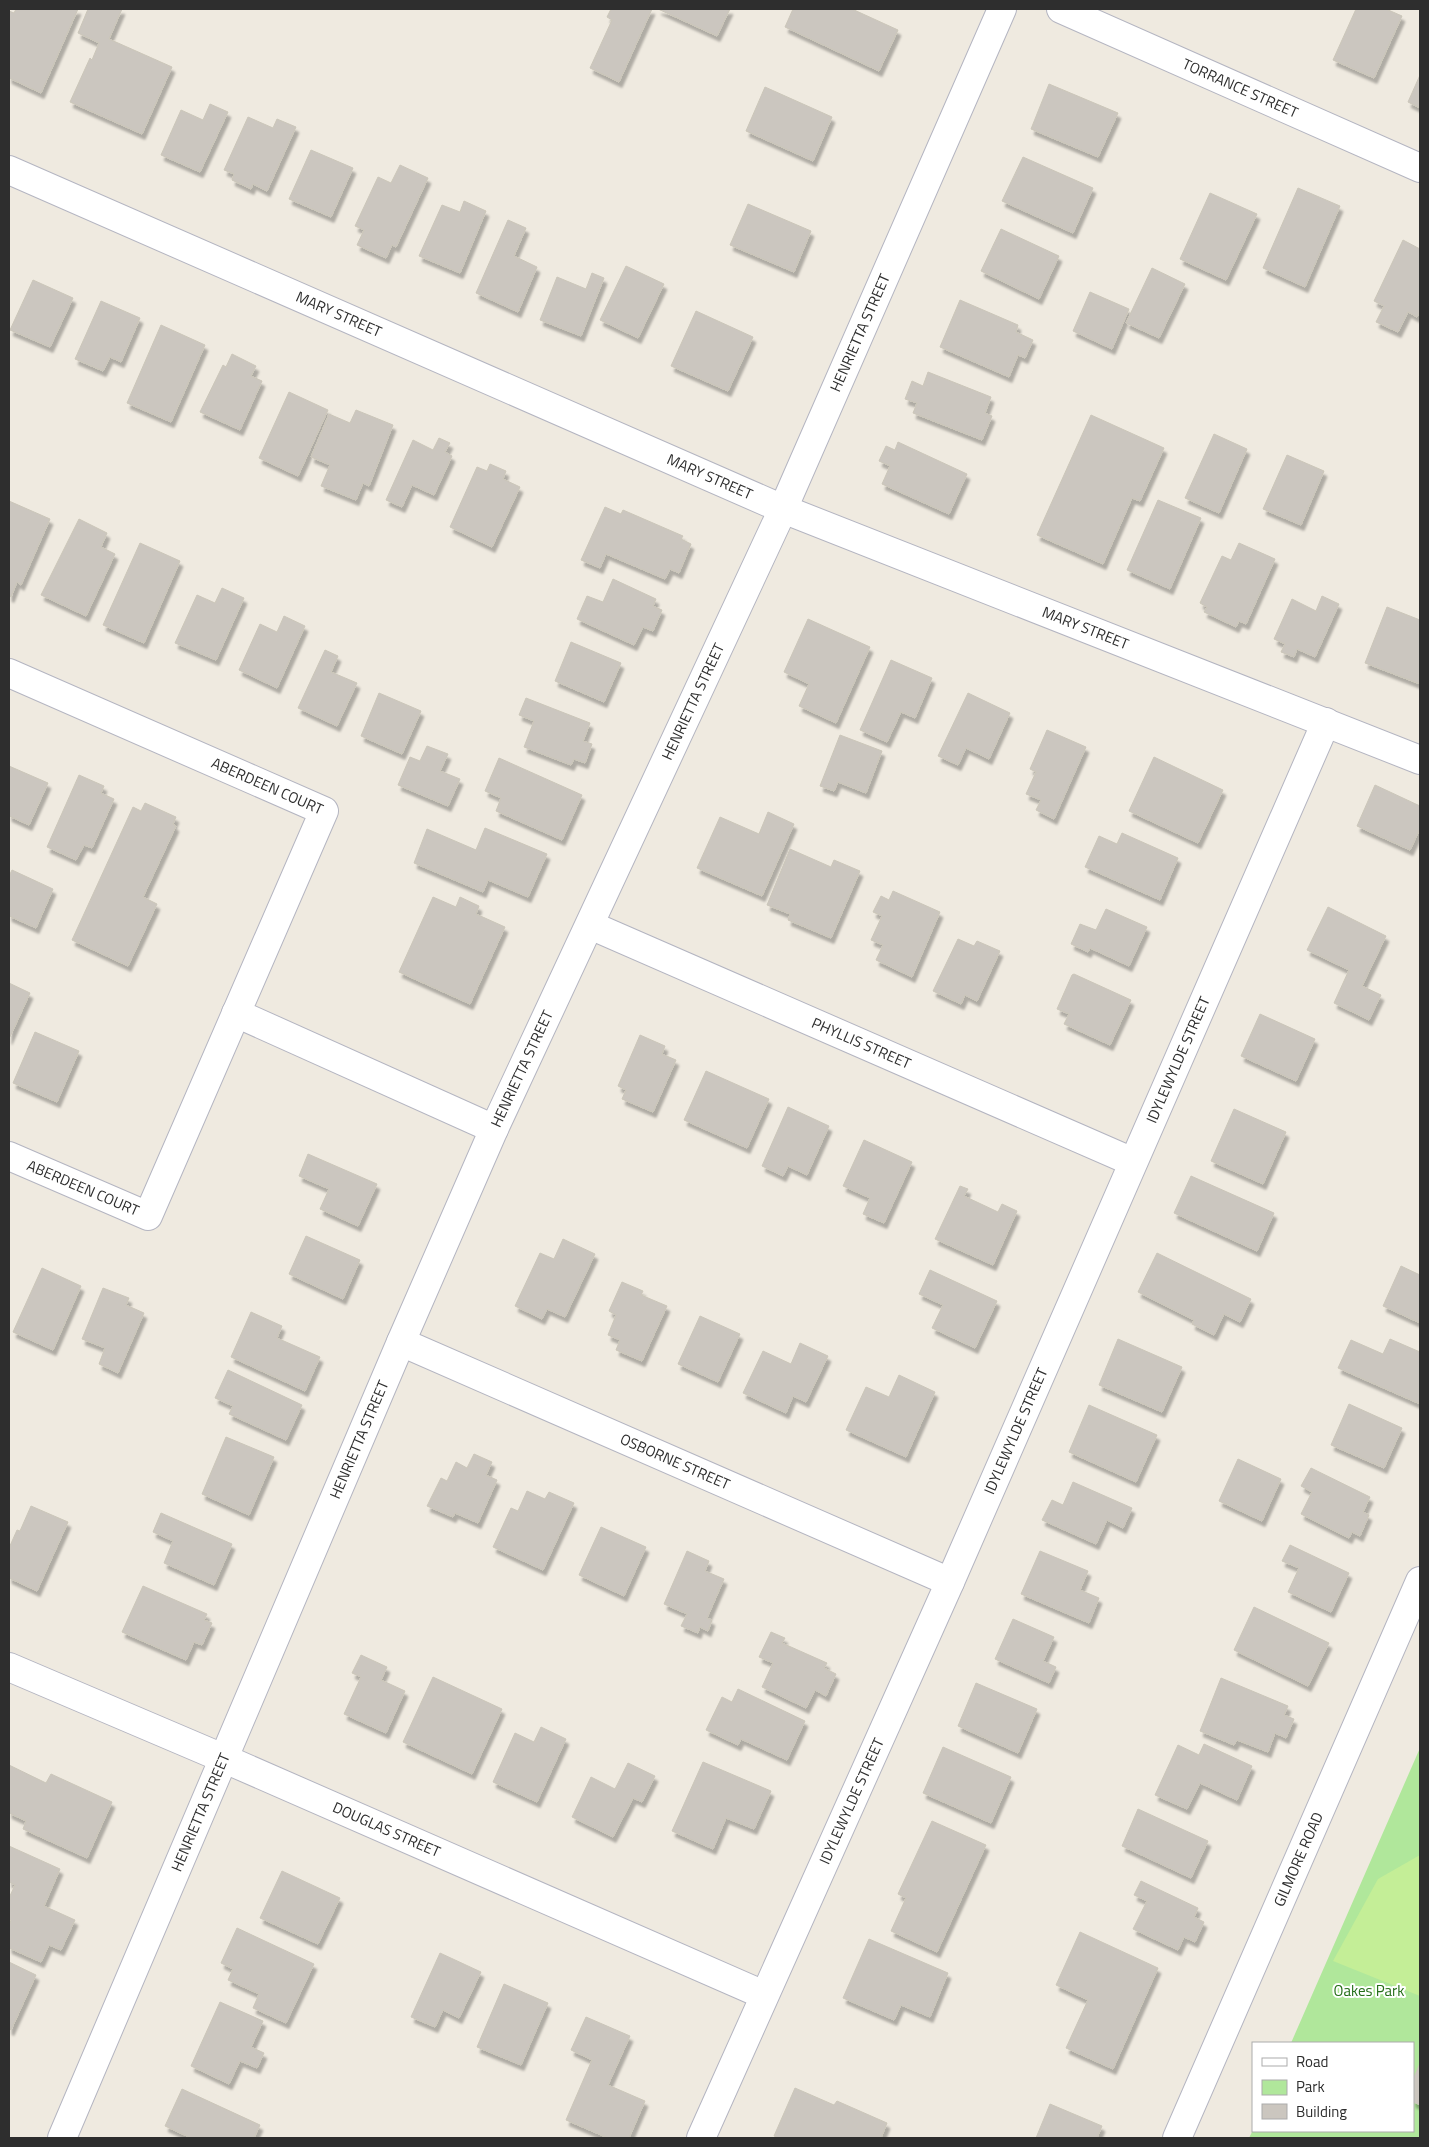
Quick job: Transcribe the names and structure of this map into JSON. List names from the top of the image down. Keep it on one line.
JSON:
{"streets":{"street":["TORRANCE STREET","MARY STREET","HENRIETTA STREET","ABERDEEN COURT","PHYLLIS STREET","IDYLEWYLDE STREET","OSBORNE STREET","DOUGLAS STREET","GILMORE ROAD"]},"crossings":[["MARY STREET","HENRIETTA STREET"],["MARY STREET","IDYLEWYLDE STREET"],["HENRIETTA STREET","PHYLLIS STREET"],["HENRIETTA STREET","OSBORNE STREET"],["HENRIETTA STREET","DOUGLAS STREET"],["PHYLLIS STREET","IDYLEWYLDE STREET"],["IDYLEWYLDE STREET","OSBORNE STREET"],["IDYLEWYLDE STREET","DOUGLAS STREET"]],"parks":["Oakes Park"],"legend":["Road","Park","Building"]}
